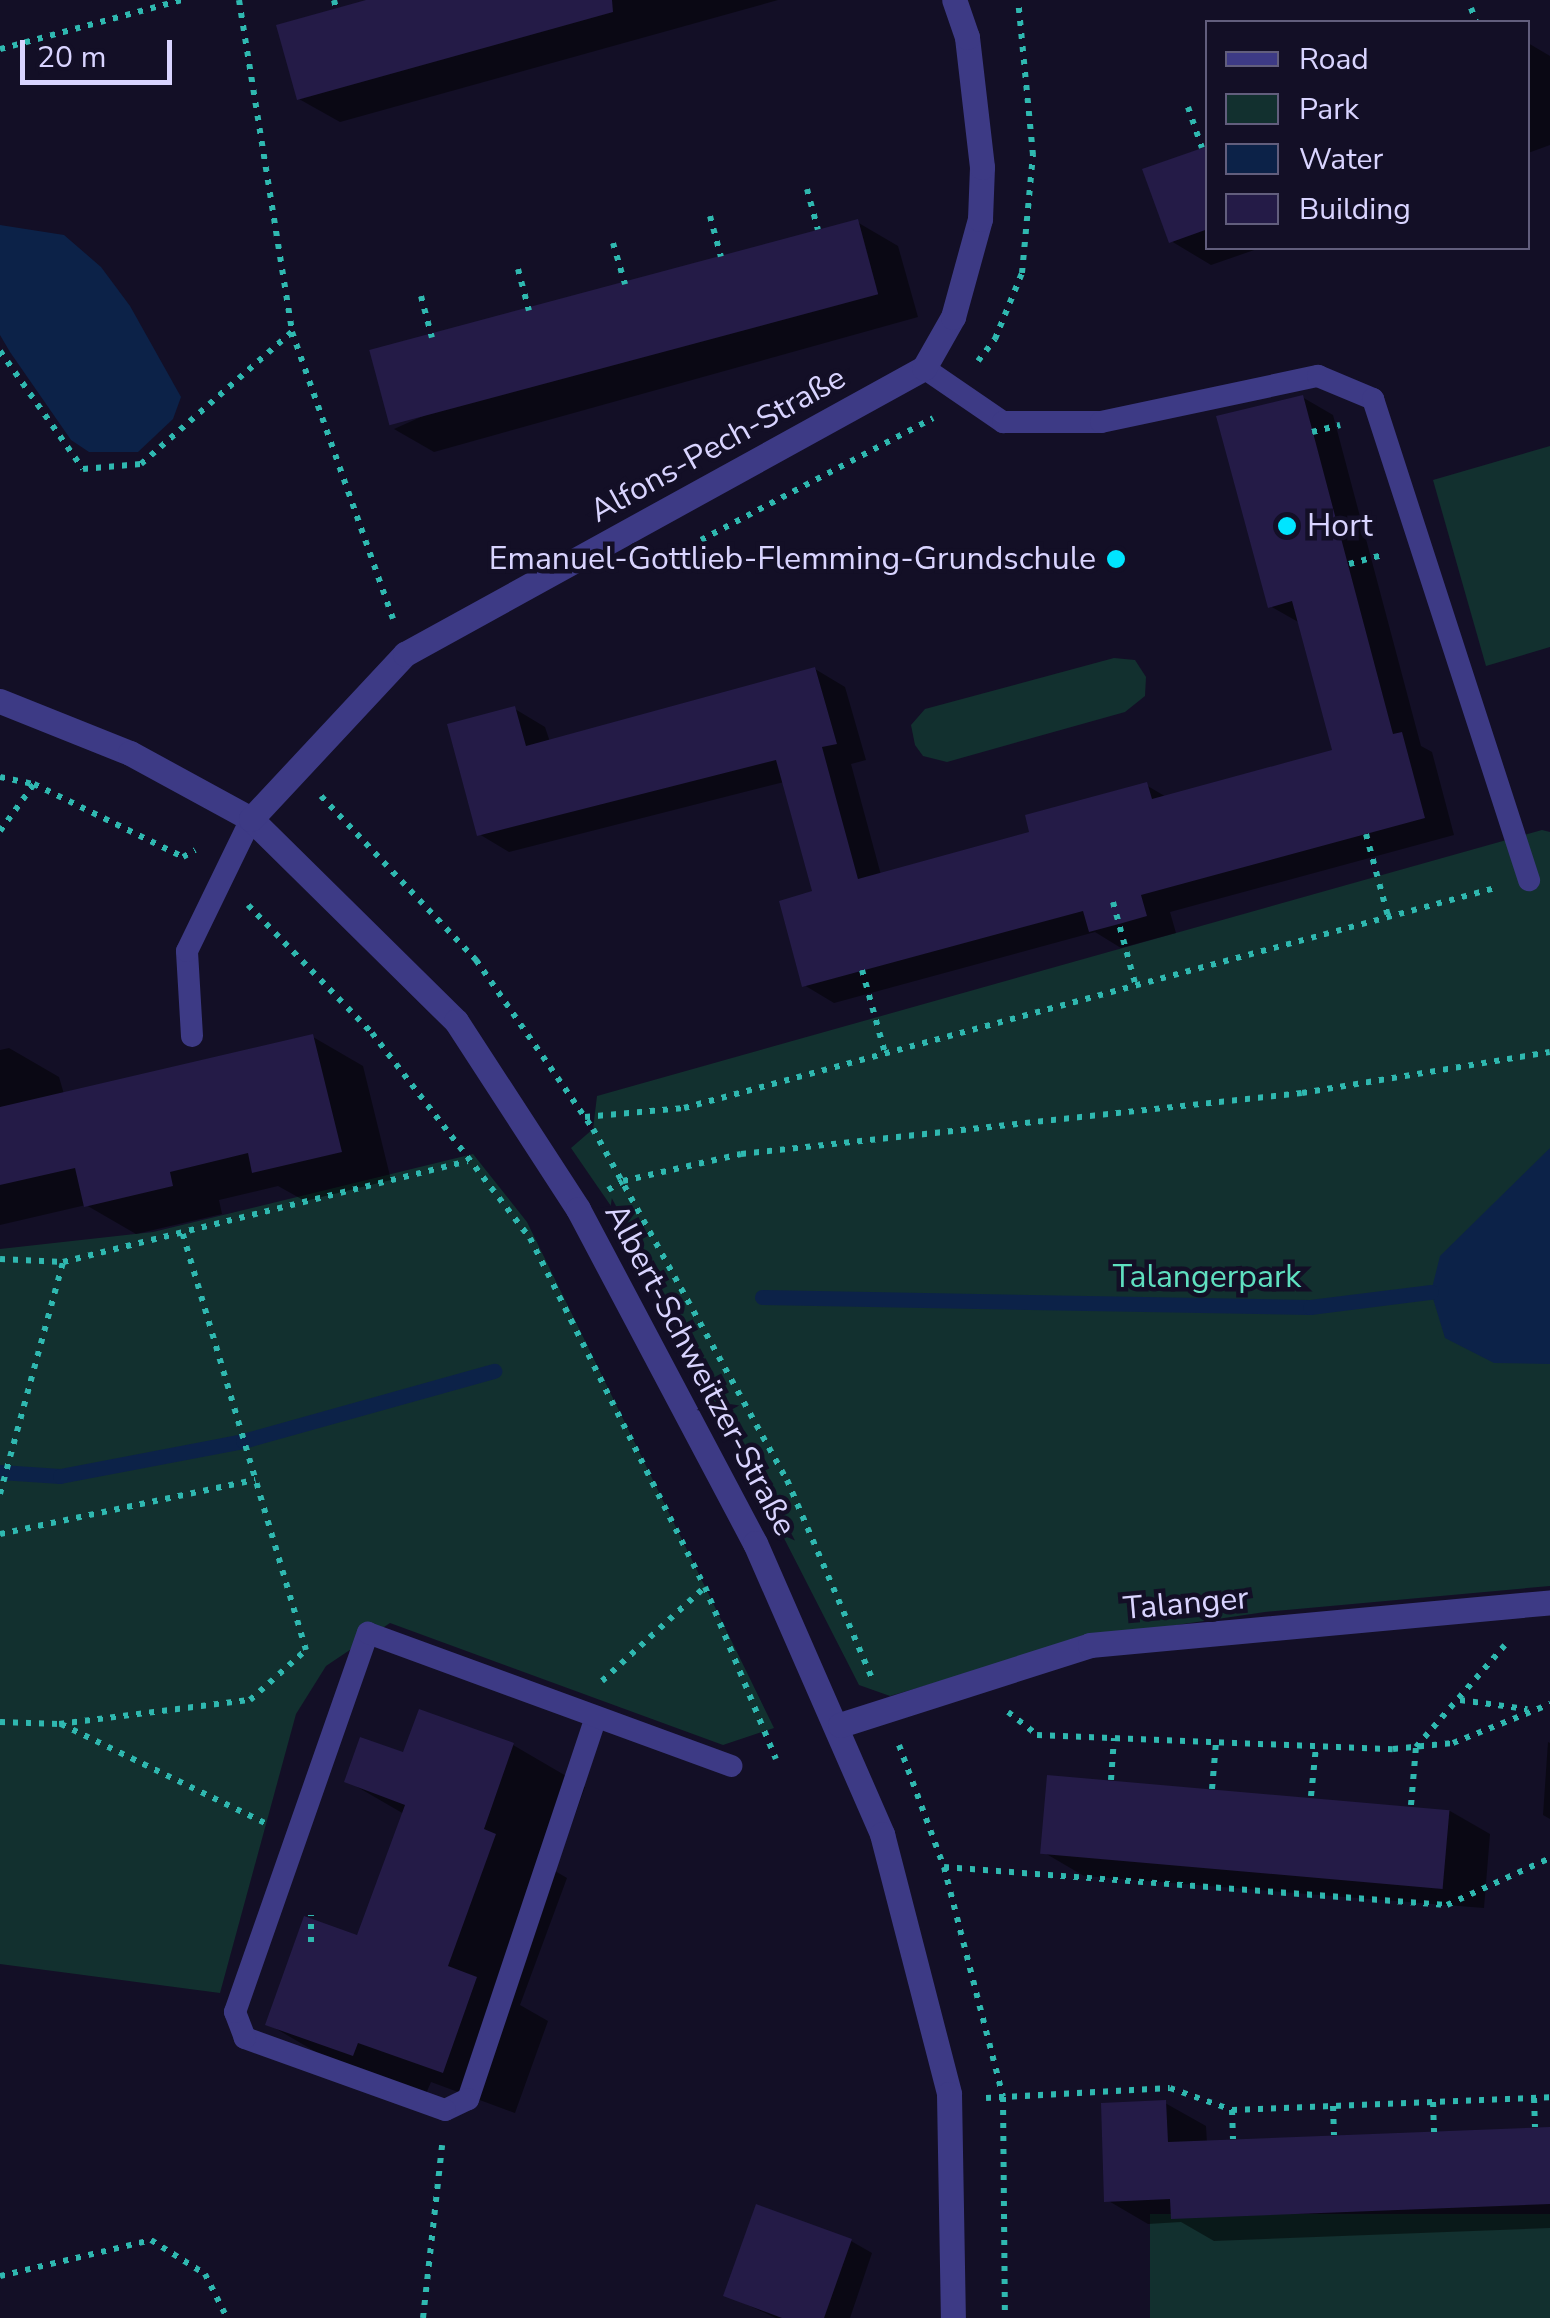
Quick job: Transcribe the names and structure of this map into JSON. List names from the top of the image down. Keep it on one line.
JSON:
{"streets":{"street":["Alfons-Pech-Straße","Albert-Schweitzer-Straße","Talanger"]},"crossings":[["Alfons-Pech-Straße","Albert-Schweitzer-Straße"],["Albert-Schweitzer-Straße","Talanger"]],"parks":["Talangerpark"],"places":["Hort","Emanuel-Gottlieb-Flemming-Grundschule"],"legend":["Road","Park","Water","Building"],"scale_bar":"20 m"}
